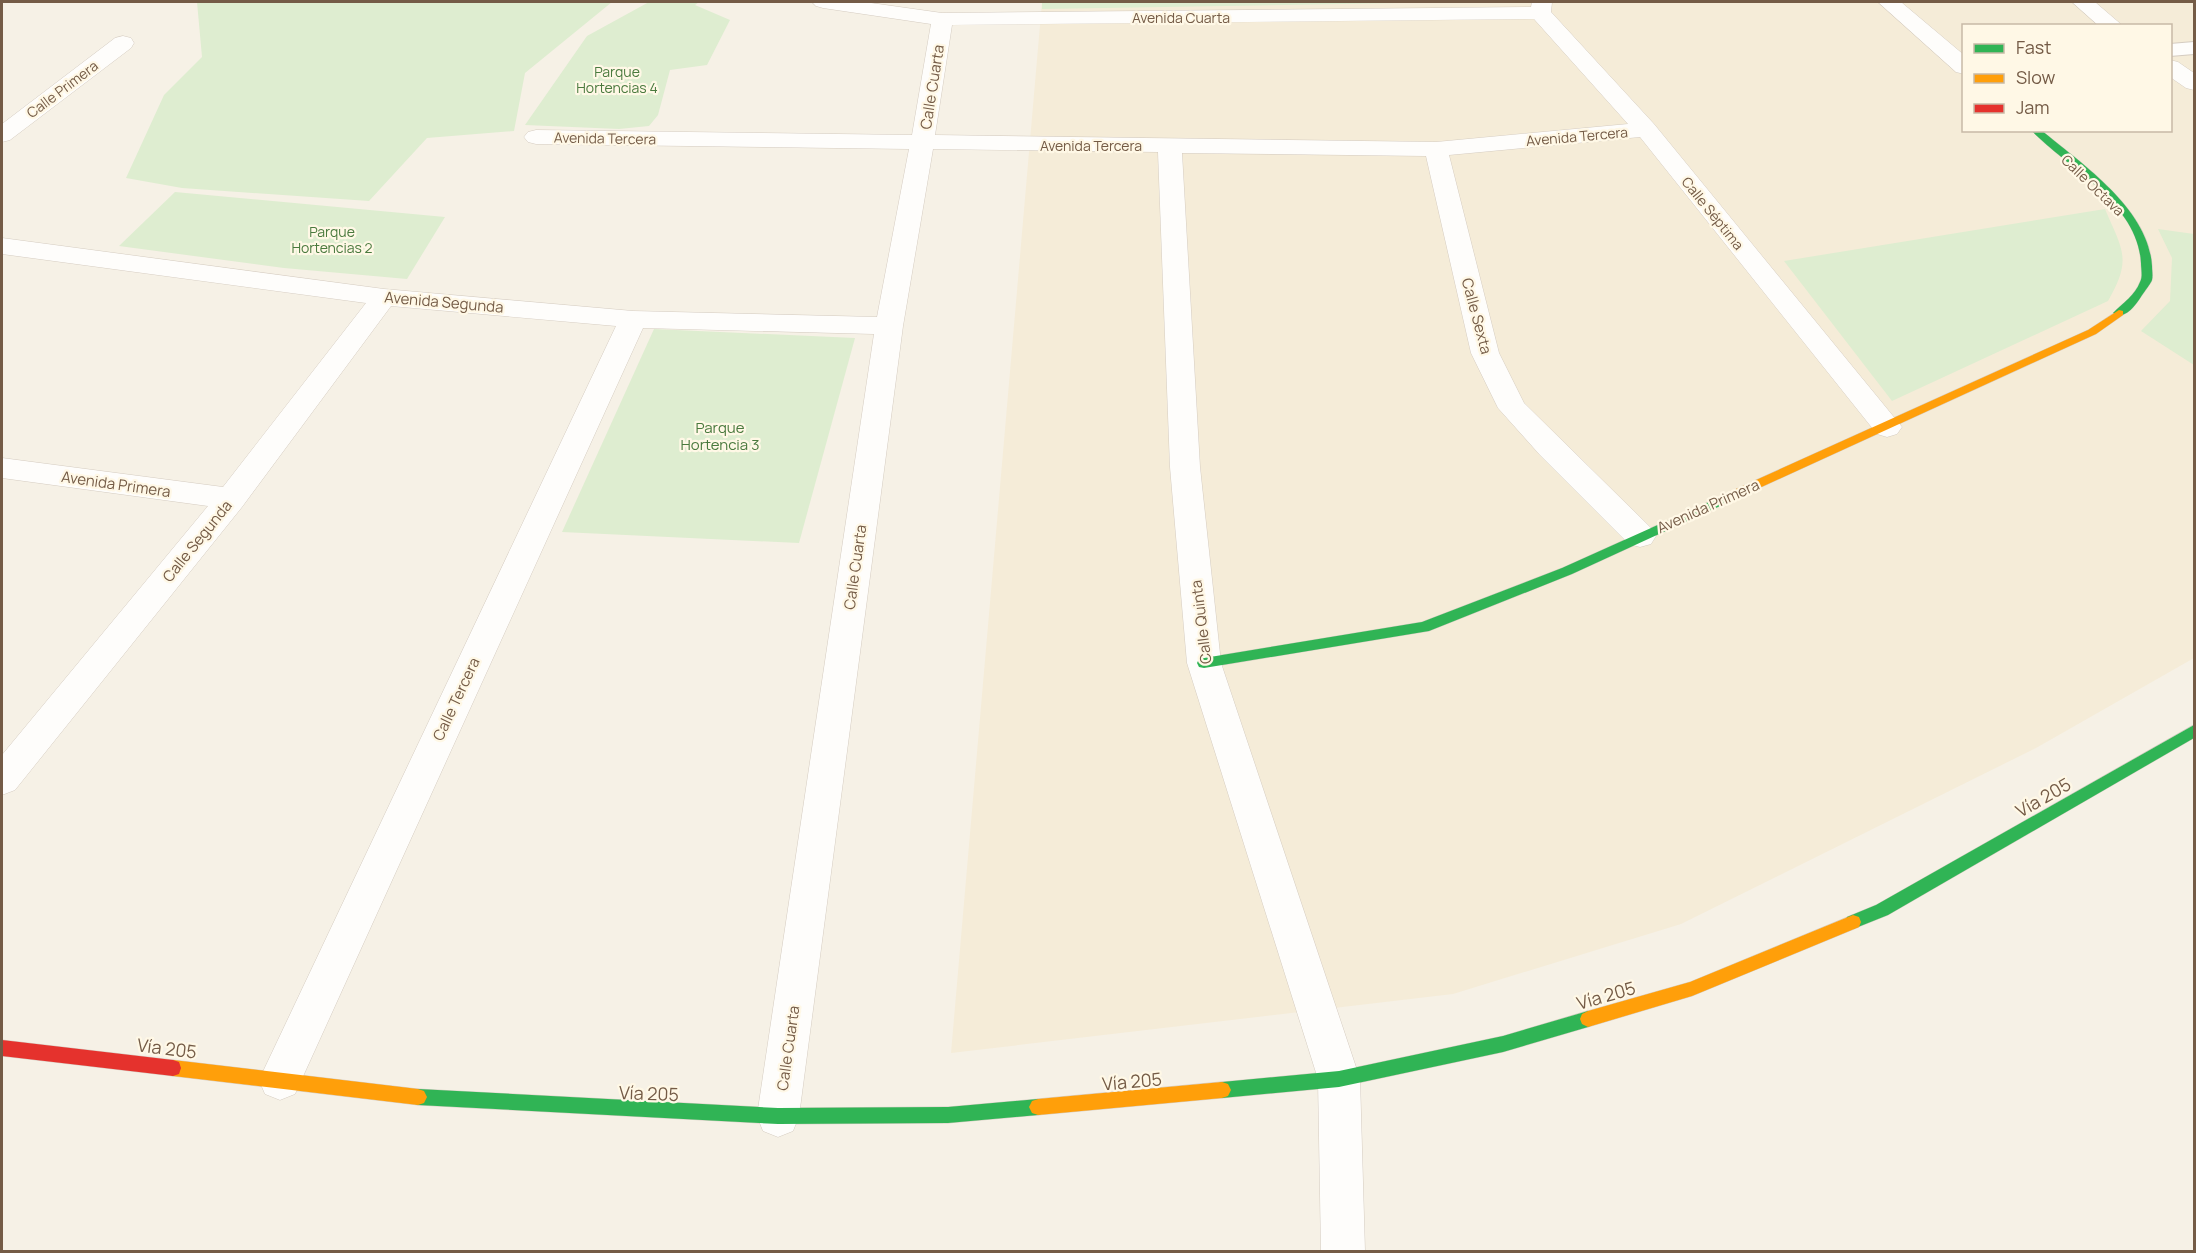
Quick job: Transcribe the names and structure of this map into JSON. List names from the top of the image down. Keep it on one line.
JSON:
{"streets":{"main road":["Calle Octava","Avenida Primera","Vía 205"],"street":["Avenida Cuarta","Calle Cuarta","Calle Primera","Avenida Tercera","Calle Séptima","Avenida Segunda","Calle Sexta","Calle Segunda","Calle Quinta","Calle Tercera"]},"crossings":[["Avenida Cuarta","Calle Cuarta"],["Avenida Cuarta","Calle Séptima"],["Calle Cuarta","Avenida Tercera"],["Calle Cuarta","Avenida Segunda"],["Calle Cuarta","Vía 205"],["Avenida Tercera","Calle Séptima"],["Avenida Tercera","Calle Sexta"],["Avenida Tercera","Calle Quinta"],["Calle Octava","Avenida Primera"],["Calle Séptima","Avenida Primera"],["Avenida Segunda","Calle Segunda"],["Avenida Segunda","Calle Tercera"],["Calle Sexta","Avenida Primera"],["Avenida Primera","Calle Segunda"],["Avenida Primera","Calle Quinta"],["Calle Quinta","Vía 205"],["Calle Tercera","Vía 205"]],"parks":["Parque Hortencias 4","Parque Hortencias 2","Parque Hortencia 3"],"legend":["Fast","Slow","Jam"]}
